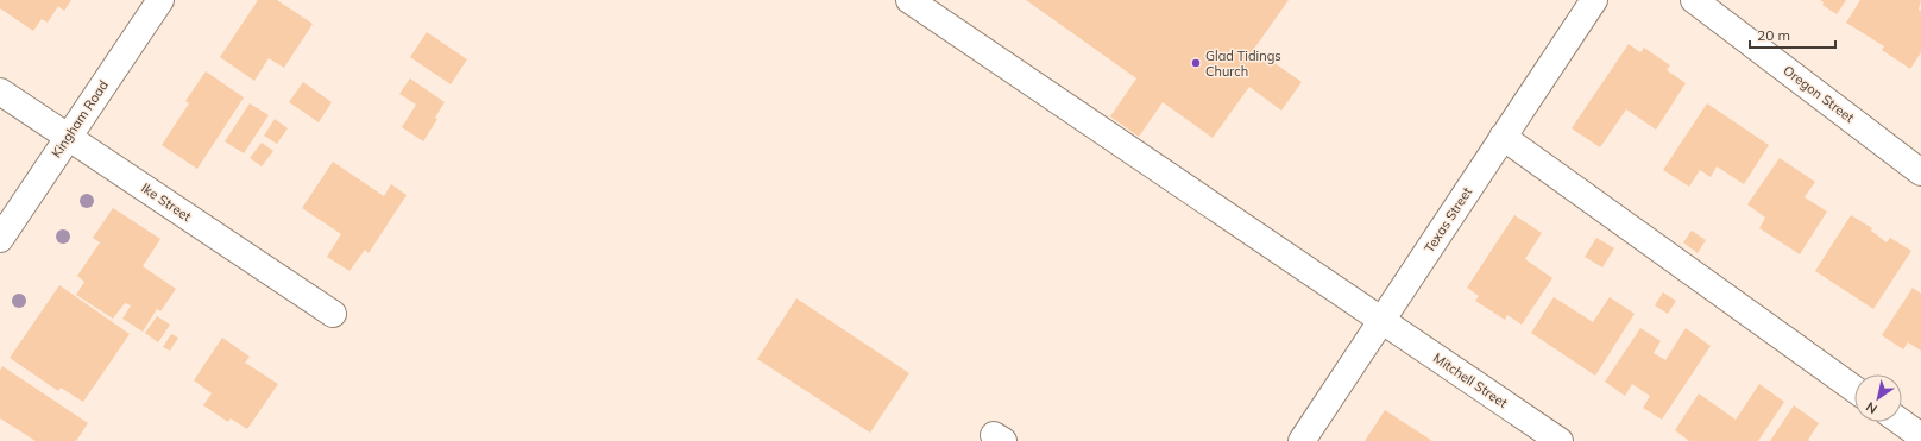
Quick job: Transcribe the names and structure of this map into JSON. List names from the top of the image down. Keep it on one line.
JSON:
{"streets":{"street":["Oregon Street","Kingham Road","Ike Street","Texas Street","Mitchell Street"]},"crossings":[["Kingham Road","Ike Street"],["Texas Street","Mitchell Street"]],"places":["Glad Tidings Church"],"scale_bar":"20 m","north":"bottom left"}
